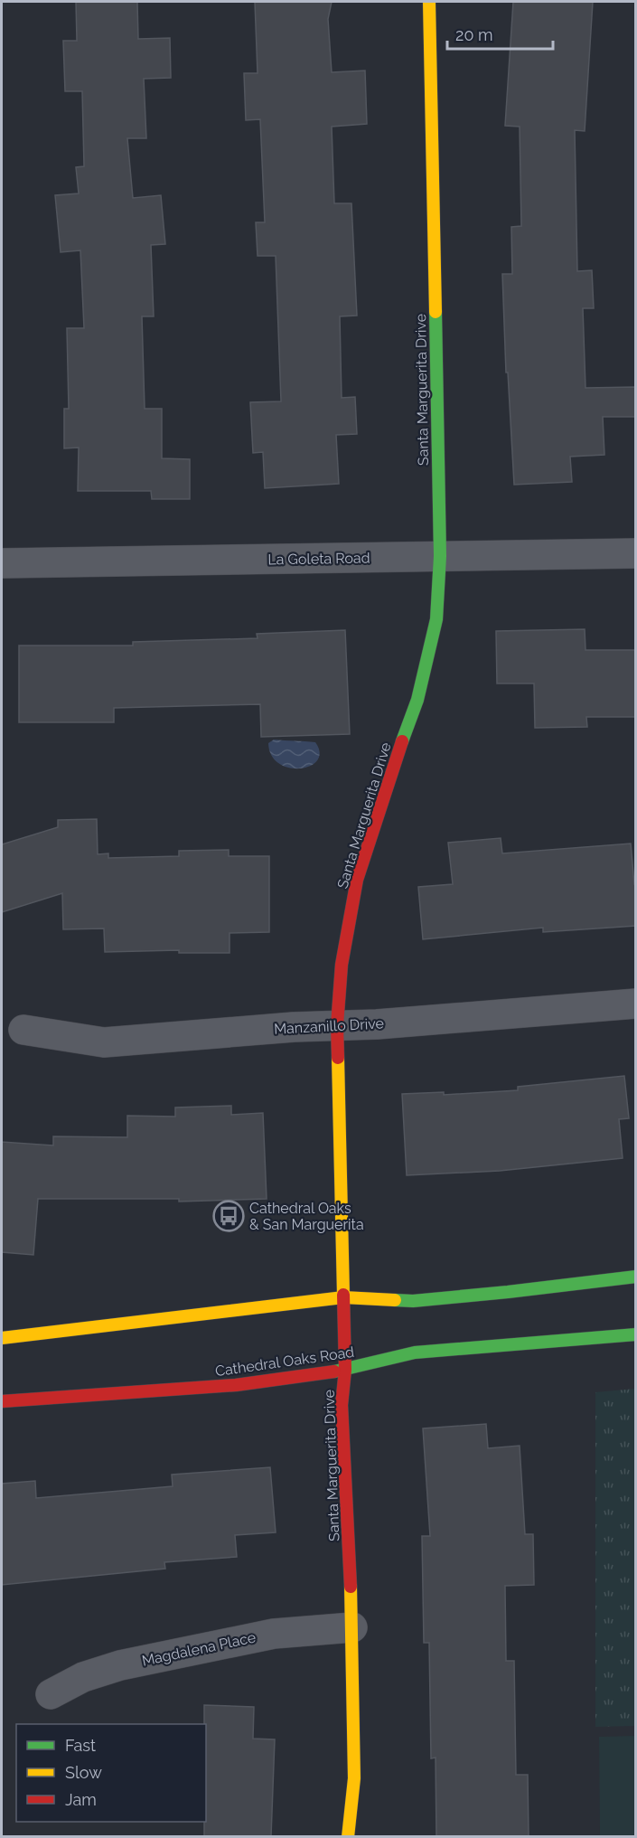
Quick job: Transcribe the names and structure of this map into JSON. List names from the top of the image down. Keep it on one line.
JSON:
{"streets":{"street":["Santa Marguerita Drive","La Goleta Road","Manzanillo Drive","Cathedral Oaks Road","Magdalena Place"]},"crossings":[["Santa Marguerita Drive","La Goleta Road"],["Santa Marguerita Drive","Manzanillo Drive"],["Santa Marguerita Drive","Cathedral Oaks Road"],["Santa Marguerita Drive","Magdalena Place"]],"places":{"bus stop":["Cathedral Oaks & San Marguerita"]},"legend":["Fast","Slow","Jam"],"scale_bar":"20 m"}
